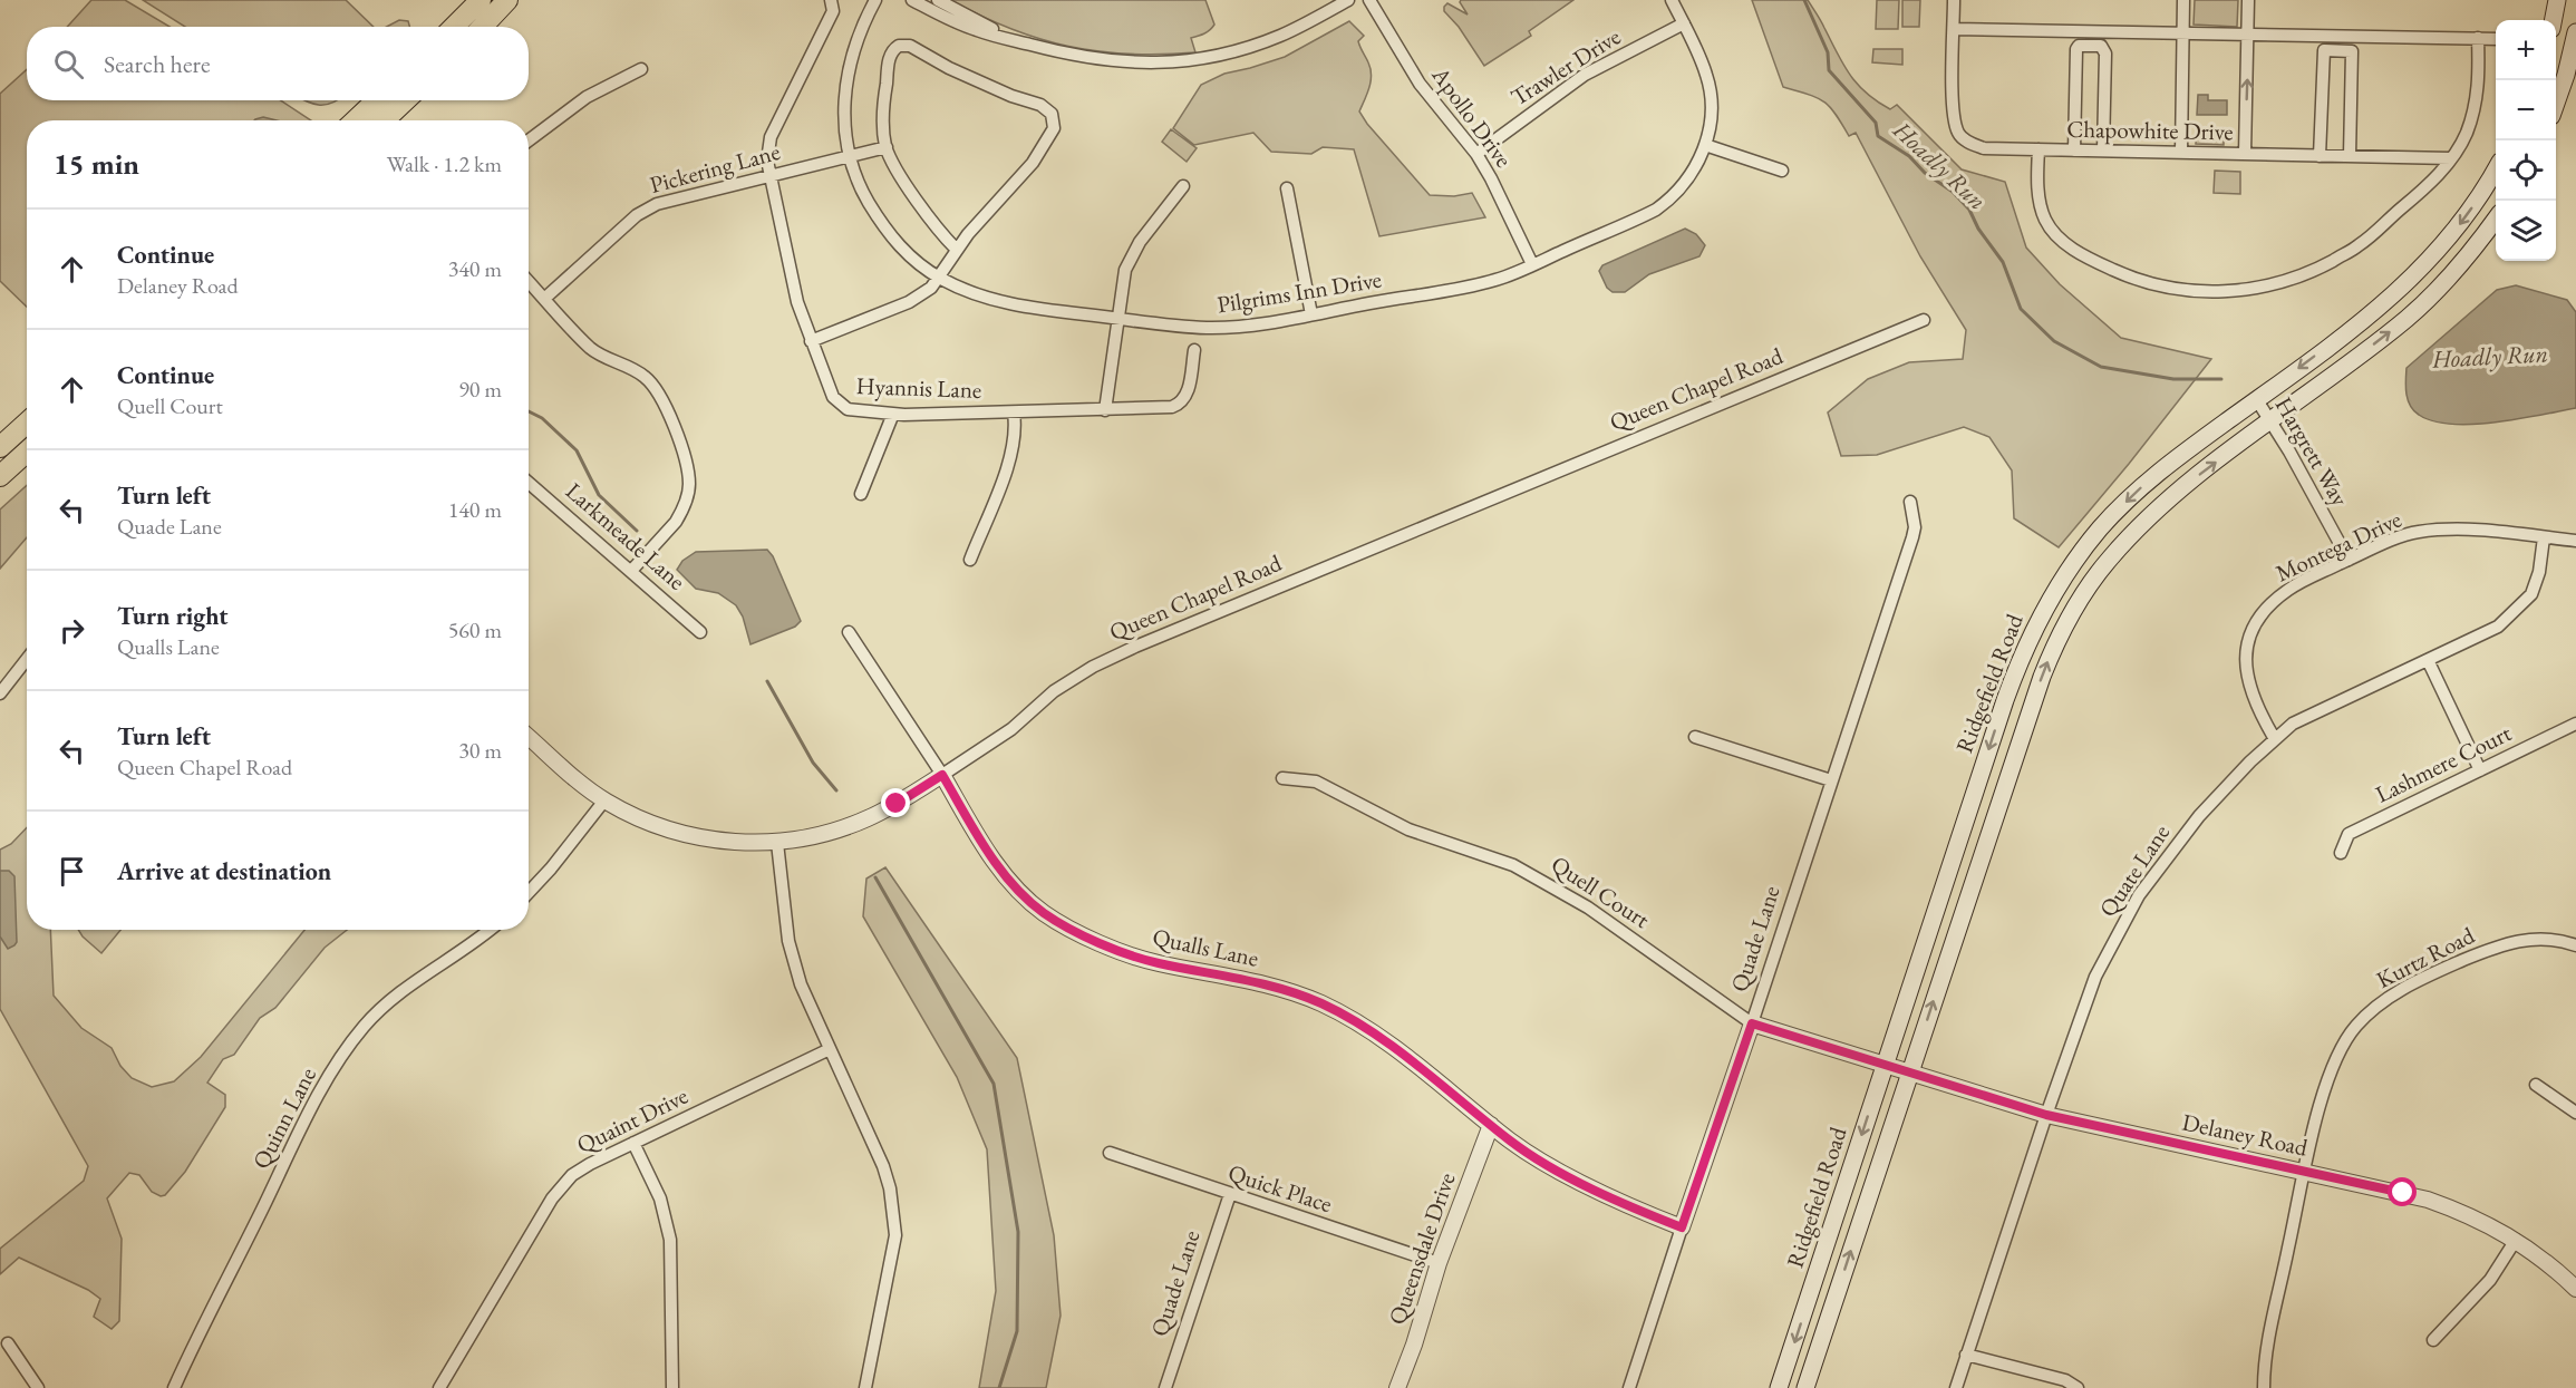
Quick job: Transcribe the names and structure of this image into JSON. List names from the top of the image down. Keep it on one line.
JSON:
{"streets":{"main road":["Ridgefield Road"],"street":["Trawler Drive","Apollo Drive","Chapowhite Drive","Pickering Lane","Pilgrims Inn Drive","Hyannis Lane","Queen Chapel Road","Hargrett Way","Larkmeade Lane","Montega Drive","Lashmere Court","Quate Lane","Quell Court","Quade Lane","Qualls Lane","Kurtz Road","Quinn Lane","Quaint Drive","Delaney Road","Quick Place","Queensdale Drive"]},"crossings":[["Trawler Drive","Apollo Drive"],["Trawler Drive","Pilgrims Inn Drive"],["Apollo Drive","Pilgrims Inn Drive"],["Pickering Lane","Pilgrims Inn Drive"],["Pickering Lane","Hyannis Lane"],["Queen Chapel Road","Qualls Lane"],["Hargrett Way","Montega Drive"],["Hargrett Way","Ridgefield Road"],["Montega Drive","Quate Lane"],["Ridgefield Road","Quell Court"],["Ridgefield Road","Delaney Road"],["Quate Lane","Delaney Road"],["Quell Court","Quade Lane"],["Quell Court","Delaney Road"],["Quade Lane","Qualls Lane"],["Quade Lane","Quick Place"],["Qualls Lane","Queensdale Drive"],["Kurtz Road","Delaney Road"],["Quick Place","Queensdale Drive"]],"water":["Hoadly Run"],"page":{"map_buttons":["+","−"],"search":"Search here","heading":["15 min","Walk · 1.2 km"],"list":[["Continue","Delaney Road","340 m"],["Continue","Quell Court","90 m"],["Turn left","Quade Lane","140 m"],["Turn right","Qualls Lane","560 m"],["Turn left","Queen Chapel Road","30 m"],"Arrive at destination"]}}
